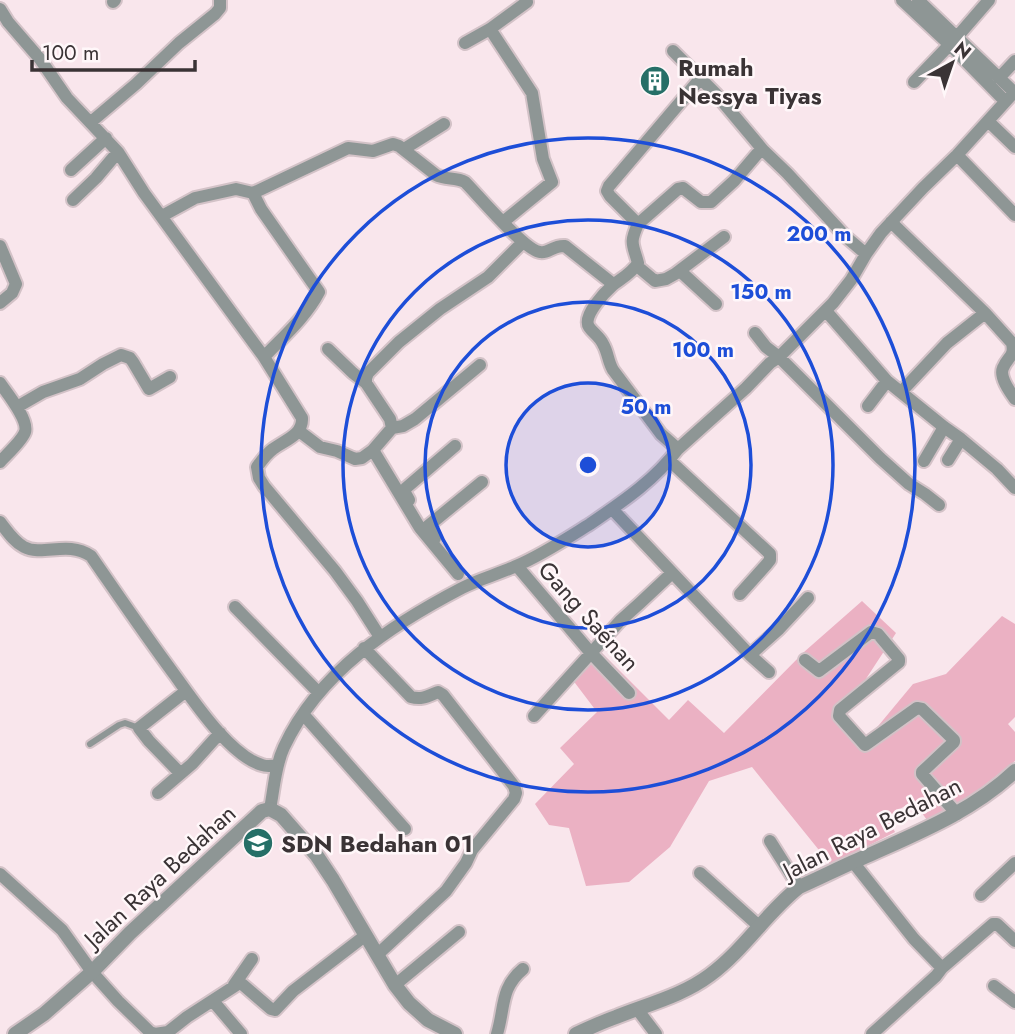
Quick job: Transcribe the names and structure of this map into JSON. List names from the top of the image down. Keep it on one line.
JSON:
{"streets":{"street":["Gang Saénan","Jalan Raya Bedahan"]},"places":{"building":["Rumah Nessya Tiyas"],"school or university":["SDN Bedahan 01"]},"scale_bar":"100 m","north":"top right","rings":["200 m","150 m","100 m","50 m"]}
